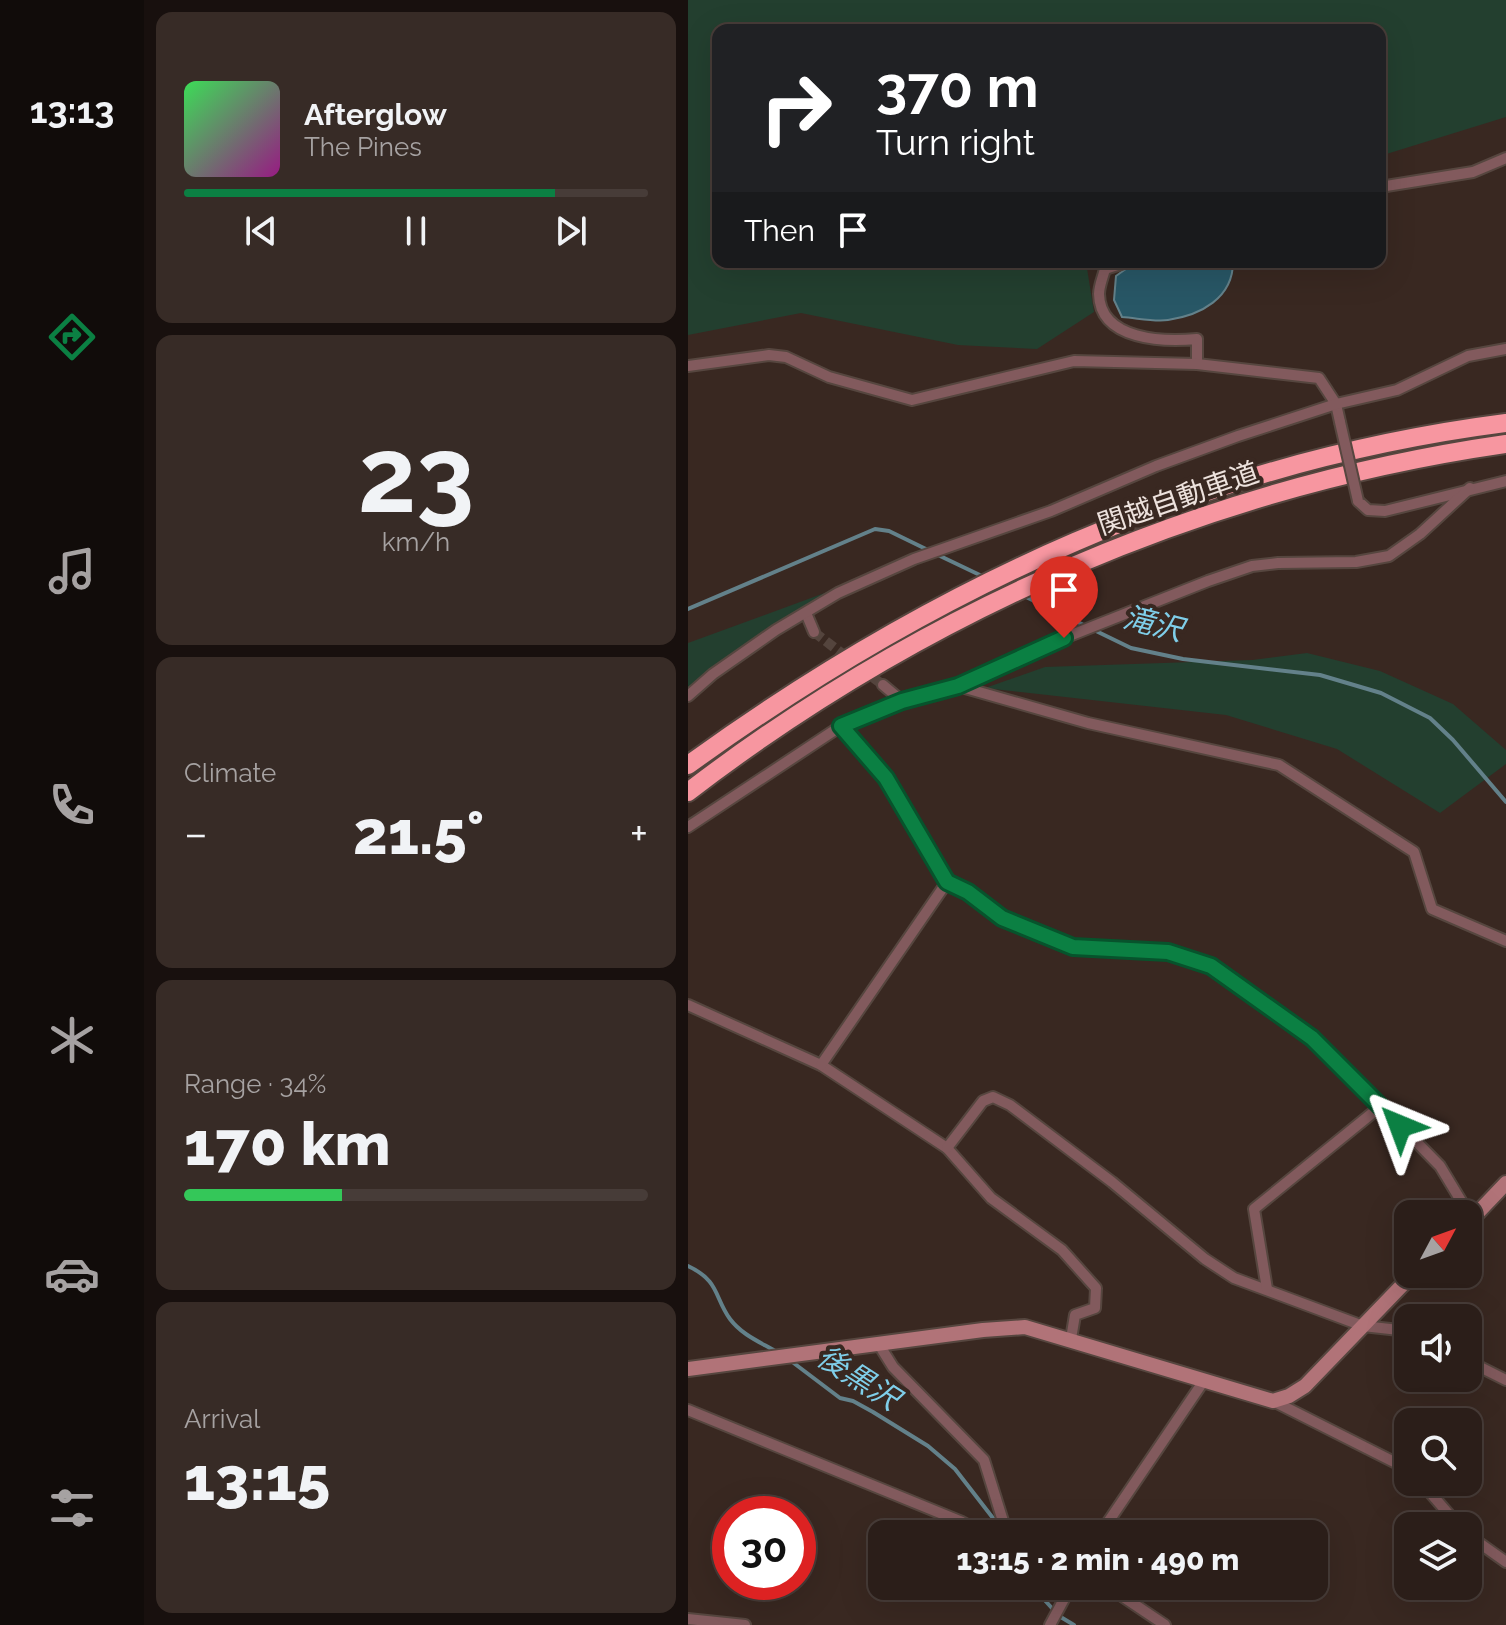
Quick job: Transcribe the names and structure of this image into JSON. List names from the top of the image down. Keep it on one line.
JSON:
{"streets":{"highway":["関越自動車道"]},"water":["滝沢","後黒沢"],"north":"top right","page":{"tabs":"13:13","turn":["370 m","Turn right"],"song":["Afterglow","The Pines"],"then":"Then","tile":[["23","km/h"],"Climate",["Range · 34%","170 km"],["Arrival","13:15"]],"heat":["−","21.5°","+"],"limit":"30","trip":"13:15 · 2 min · 490 m"}}
